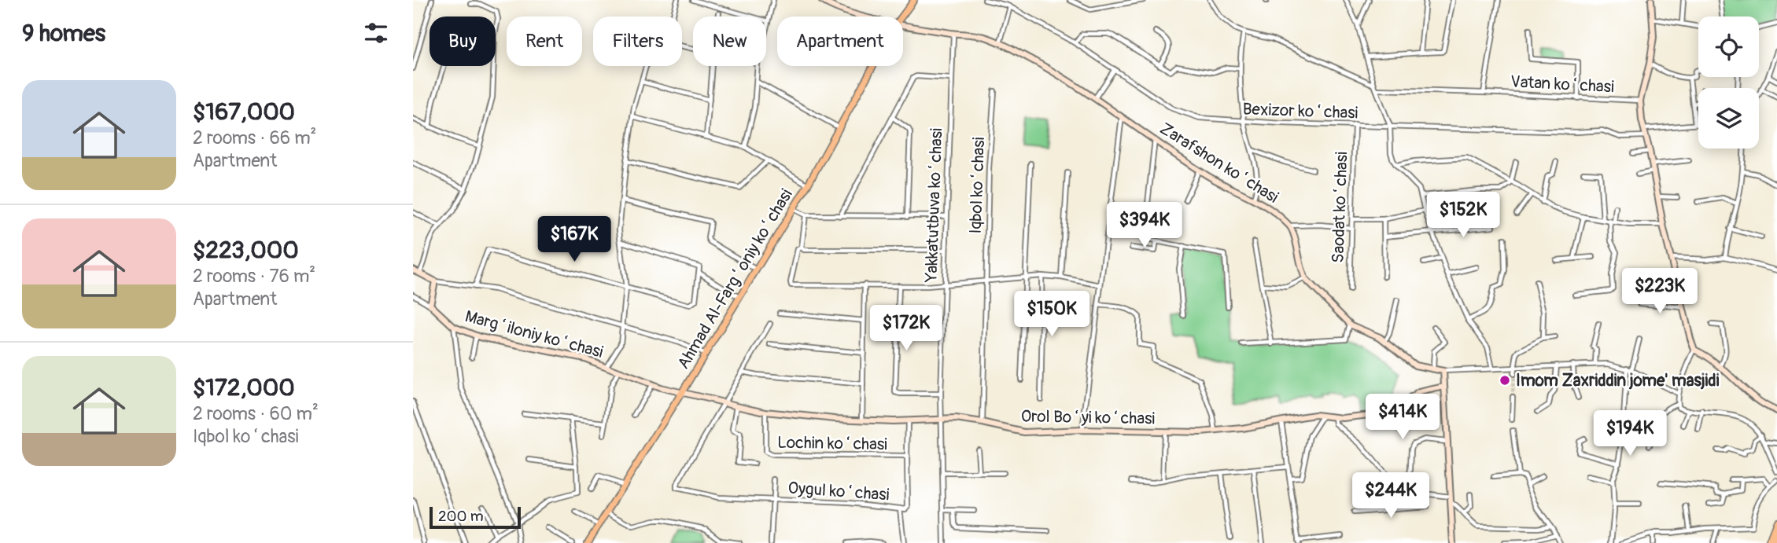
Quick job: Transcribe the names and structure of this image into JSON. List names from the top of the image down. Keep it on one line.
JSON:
{"streets":{"main road":["Ahmad Al-Fargʻoniy koʻchasi"],"street":["Vatan koʻchasi","Bexizor koʻchasi","Zarafshon koʻchasi","Iqbol koʻchasi","Yakkatutbuva koʻchasi","Saodat koʻchasi","Margʻiloniy koʻchasi","Orol Boʻyi koʻchasi","Lochin koʻchasi","Oygul koʻchasi"]},"crossings":[["Bexizor koʻchasi","Saodat koʻchasi"],["Zarafshon koʻchasi","Yakkatutbuva koʻchasi"],["Iqbol koʻchasi","Orol Boʻyi koʻchasi"],["Yakkatutbuva koʻchasi","Orol Boʻyi koʻchasi"],["Ahmad Al-Fargʻoniy koʻchasi","Margʻiloniy koʻchasi"],["Margʻiloniy koʻchasi","Orol Boʻyi koʻchasi"],["Margʻiloniy koʻchasi","Oygul koʻchasi"],["Orol Boʻyi koʻchasi","Lochin koʻchasi"],["Orol Boʻyi koʻchasi","Oygul koʻchasi"],["Lochin koʻchasi","Oygul koʻchasi"]],"places":["Imom Zaxriddin jome' masjidi"],"scale_bar":"200 m","page":{"heading":"9 homes","chip":["Buy","Rent","Filters","New","Apartment"],"list":[{"name":"$167,000","note":"2 rooms · 66 m² · Apartment"},{"name":"$223,000","note":"2 rooms · 76 m² · Apartment"},{"name":"$172,000","note":"2 rooms · 60 m² · Iqbol koʻchasi"}],"price":["$152K","$394K","$167K","$223K","$150K","$172K","$414K","$194K","$244K"],"scale":"200 m"}}
